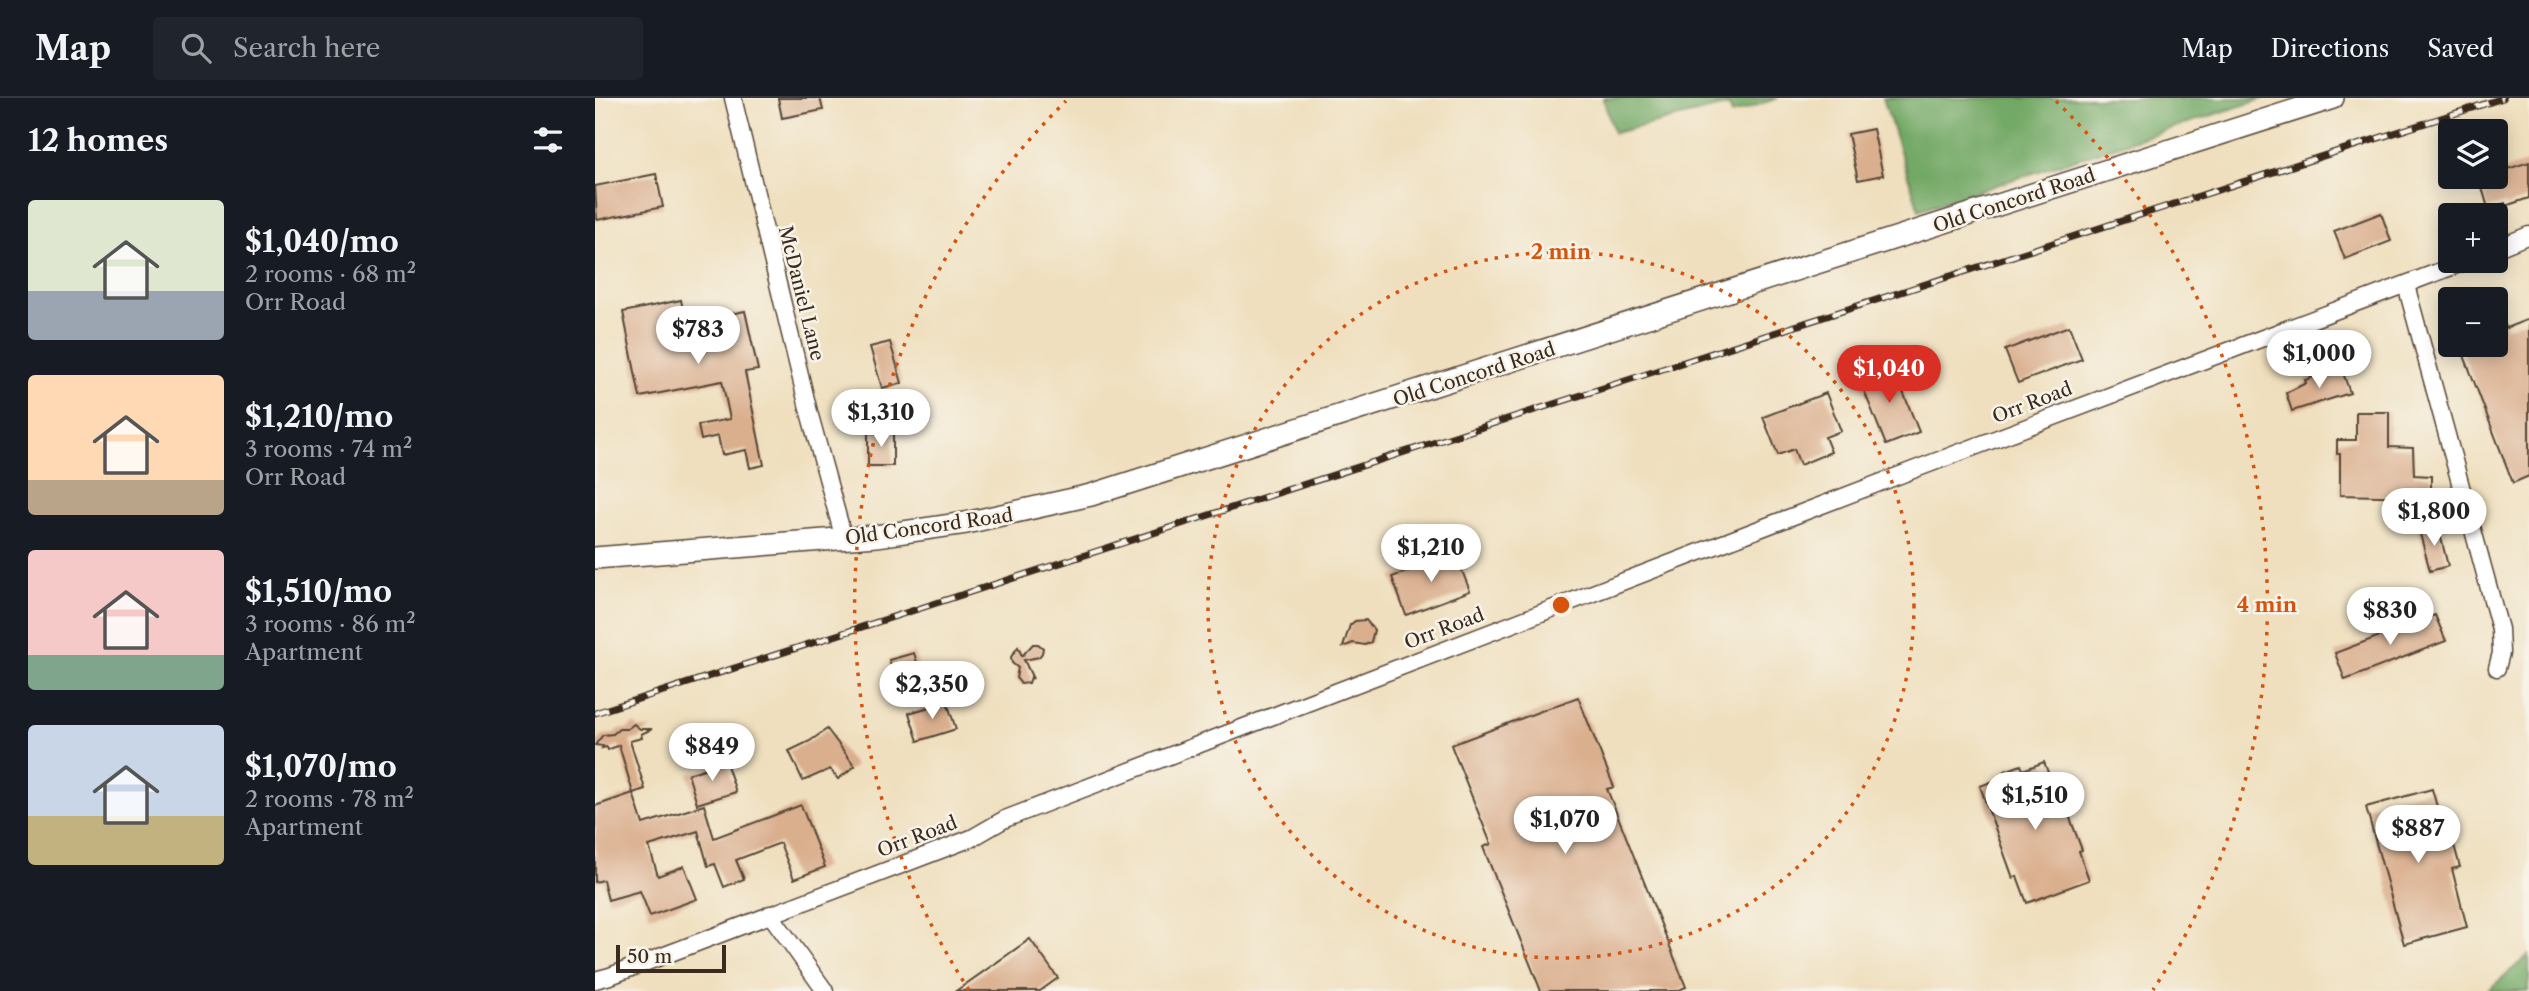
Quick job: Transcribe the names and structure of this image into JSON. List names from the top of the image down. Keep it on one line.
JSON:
{"streets":{"street":["Old Concord Road","McDaniel Lane","Orr Road"]},"crossings":[["Old Concord Road","McDaniel Lane"]],"scale_bar":"50 m","page":{"header":"Map","search":"Search here","nav":["Map","Directions","Saved"],"heading":"12 homes","map_buttons":["+","−"],"list":[{"name":"$1,040/mo","note":"2 rooms · 68 m² · Orr Road"},{"name":"$1,210/mo","note":"3 rooms · 74 m² · Orr Road"},{"name":"$1,510/mo","note":"3 rooms · 86 m² · Apartment"},{"name":"$1,070/mo","note":"2 rooms · 78 m² · Apartment"}],"price":["$783","$1,000","$1,040","$1,310","$1,800","$1,210","$830","$2,350","$849","$1,510","$1,070","$887"],"scale":"50 m"},"rings":["2 min","4 min"]}
